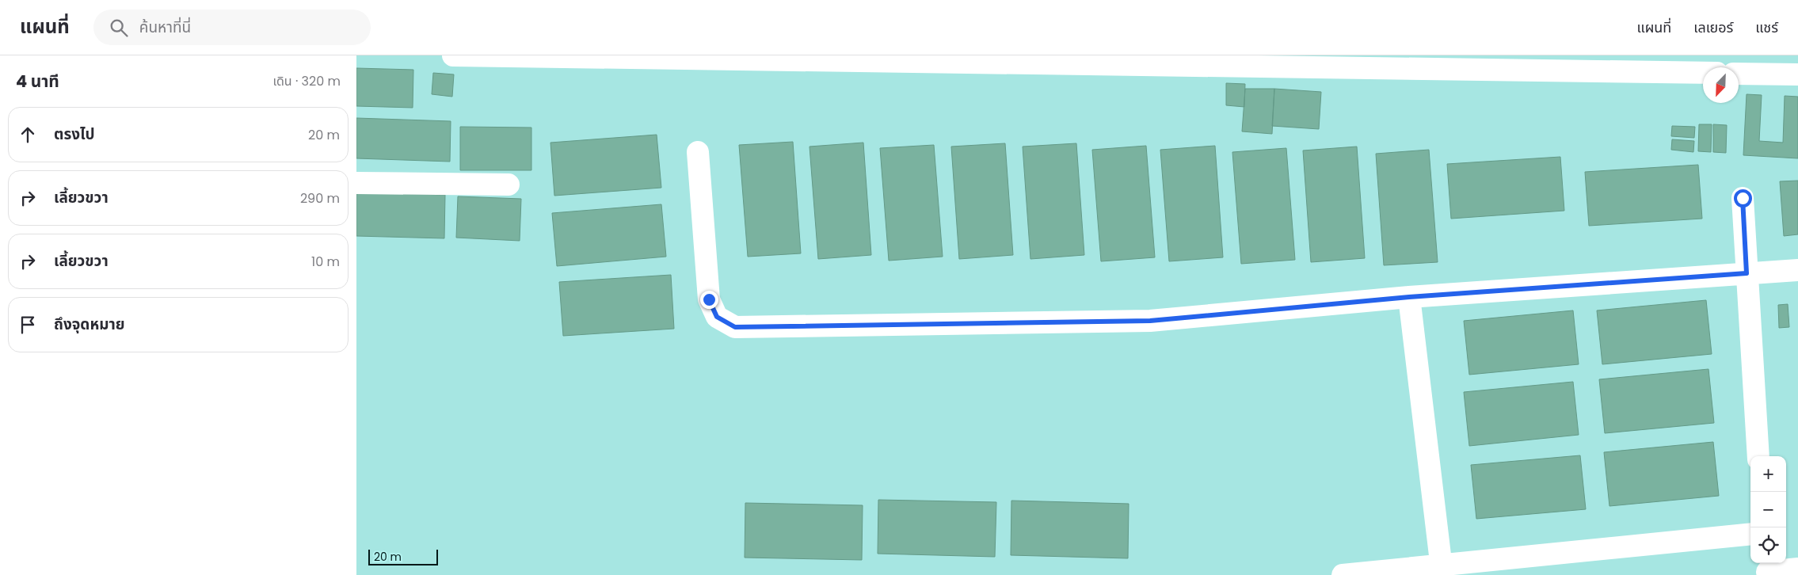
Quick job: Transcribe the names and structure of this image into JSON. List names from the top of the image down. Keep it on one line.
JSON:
{"scale_bar":"20 m","north":"bottom left","page":{"header":"แผนที่","search":"ค้นหาที่นี่","nav":["แผนที่","เลเยอร์","แชร์"],"heading":["4 นาที","เดิน · 320 m"],"list":[["ตรงไป","20 m"],["เลี้ยวขวา","290 m"],["เลี้ยวขวา","10 m"],"ถึงจุดหมาย"],"map_buttons":["+","−"],"scale":"20 m"}}
